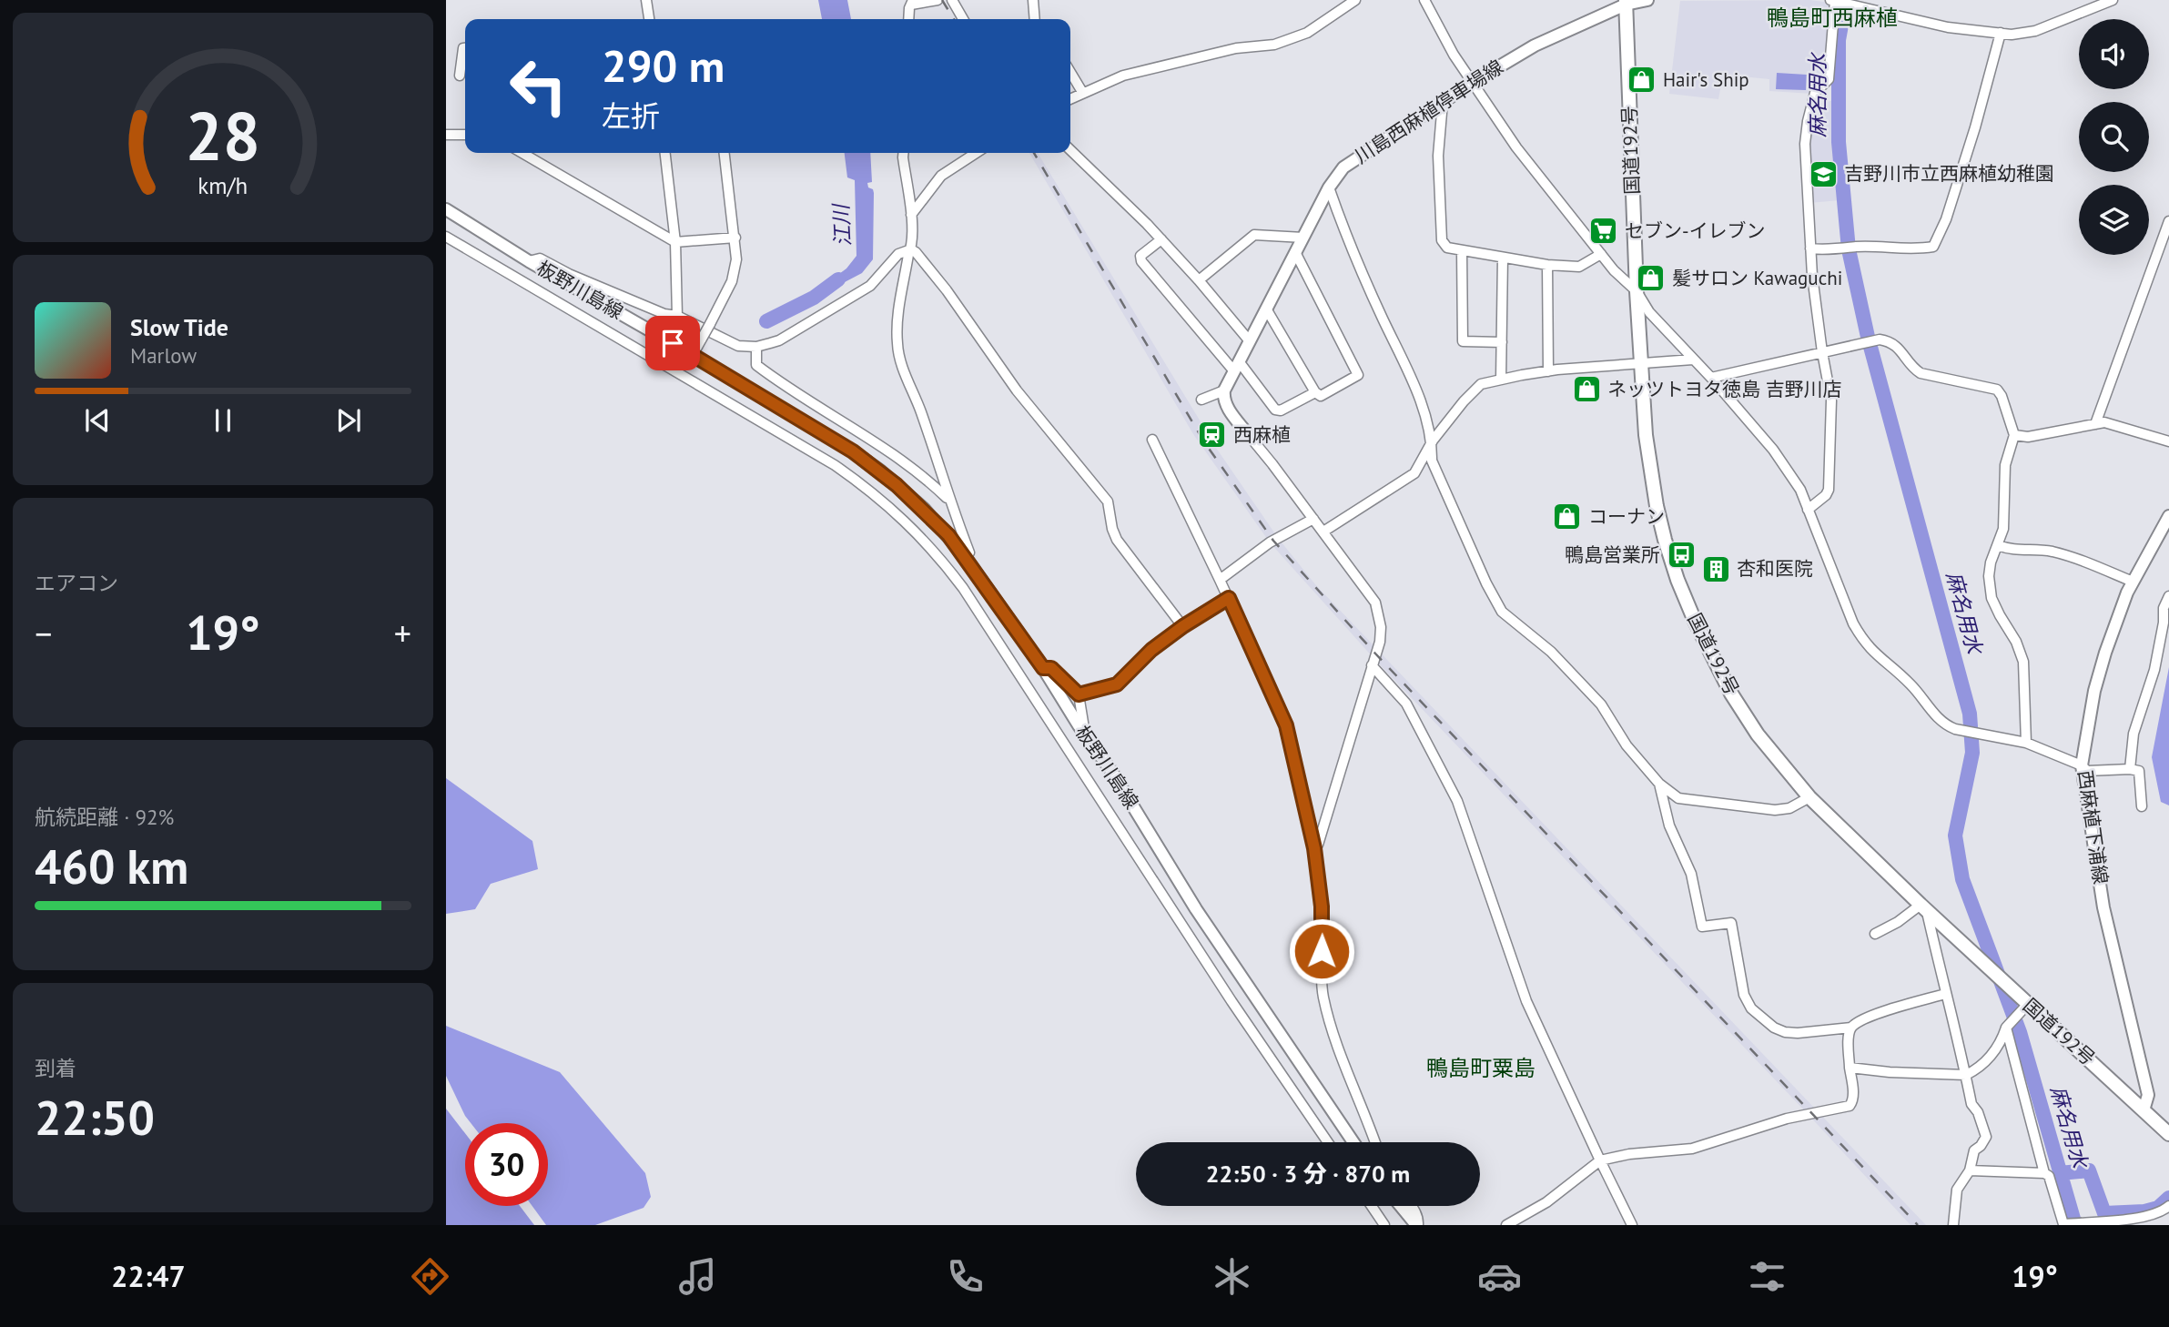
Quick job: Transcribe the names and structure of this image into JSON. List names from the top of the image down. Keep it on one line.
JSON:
{"streets":{"highway":["国道192号"],"main road":["川島西麻植停車場線","板野川島線","西麻植下浦線"]},"crossings":[["川島西麻植停車場線","国道192号"],["国道192号","西麻植下浦線"]],"districts":["鴨島町西麻植","鴨島町粟島"],"water":["麻名用水","江川"],"places":{"shop":["Hair's Ship","髪サロン Kawaguchi","ネッツトヨタ徳島 吉野川店","コーナン"],"school or university":["吉野川市立西麻植幼稚園"],"supermarket":["セブン-イレブン"],"station":["西麻植"],"bus stop":["鴨島営業所"],"building":["杏和医院"]},"page":{"turn":["290 m","左折"],"song":["Slow Tide","Marlow"],"tile":["エアコン",["航続距離 · 92%","460 km"],["到着","22:50"]],"heat":["−","19°","+"],"limit":"30","trip":"22:50 · 3 分 · 870 m","tabs":["22:47","19°"],"gauge":["28","km/h"]}}
